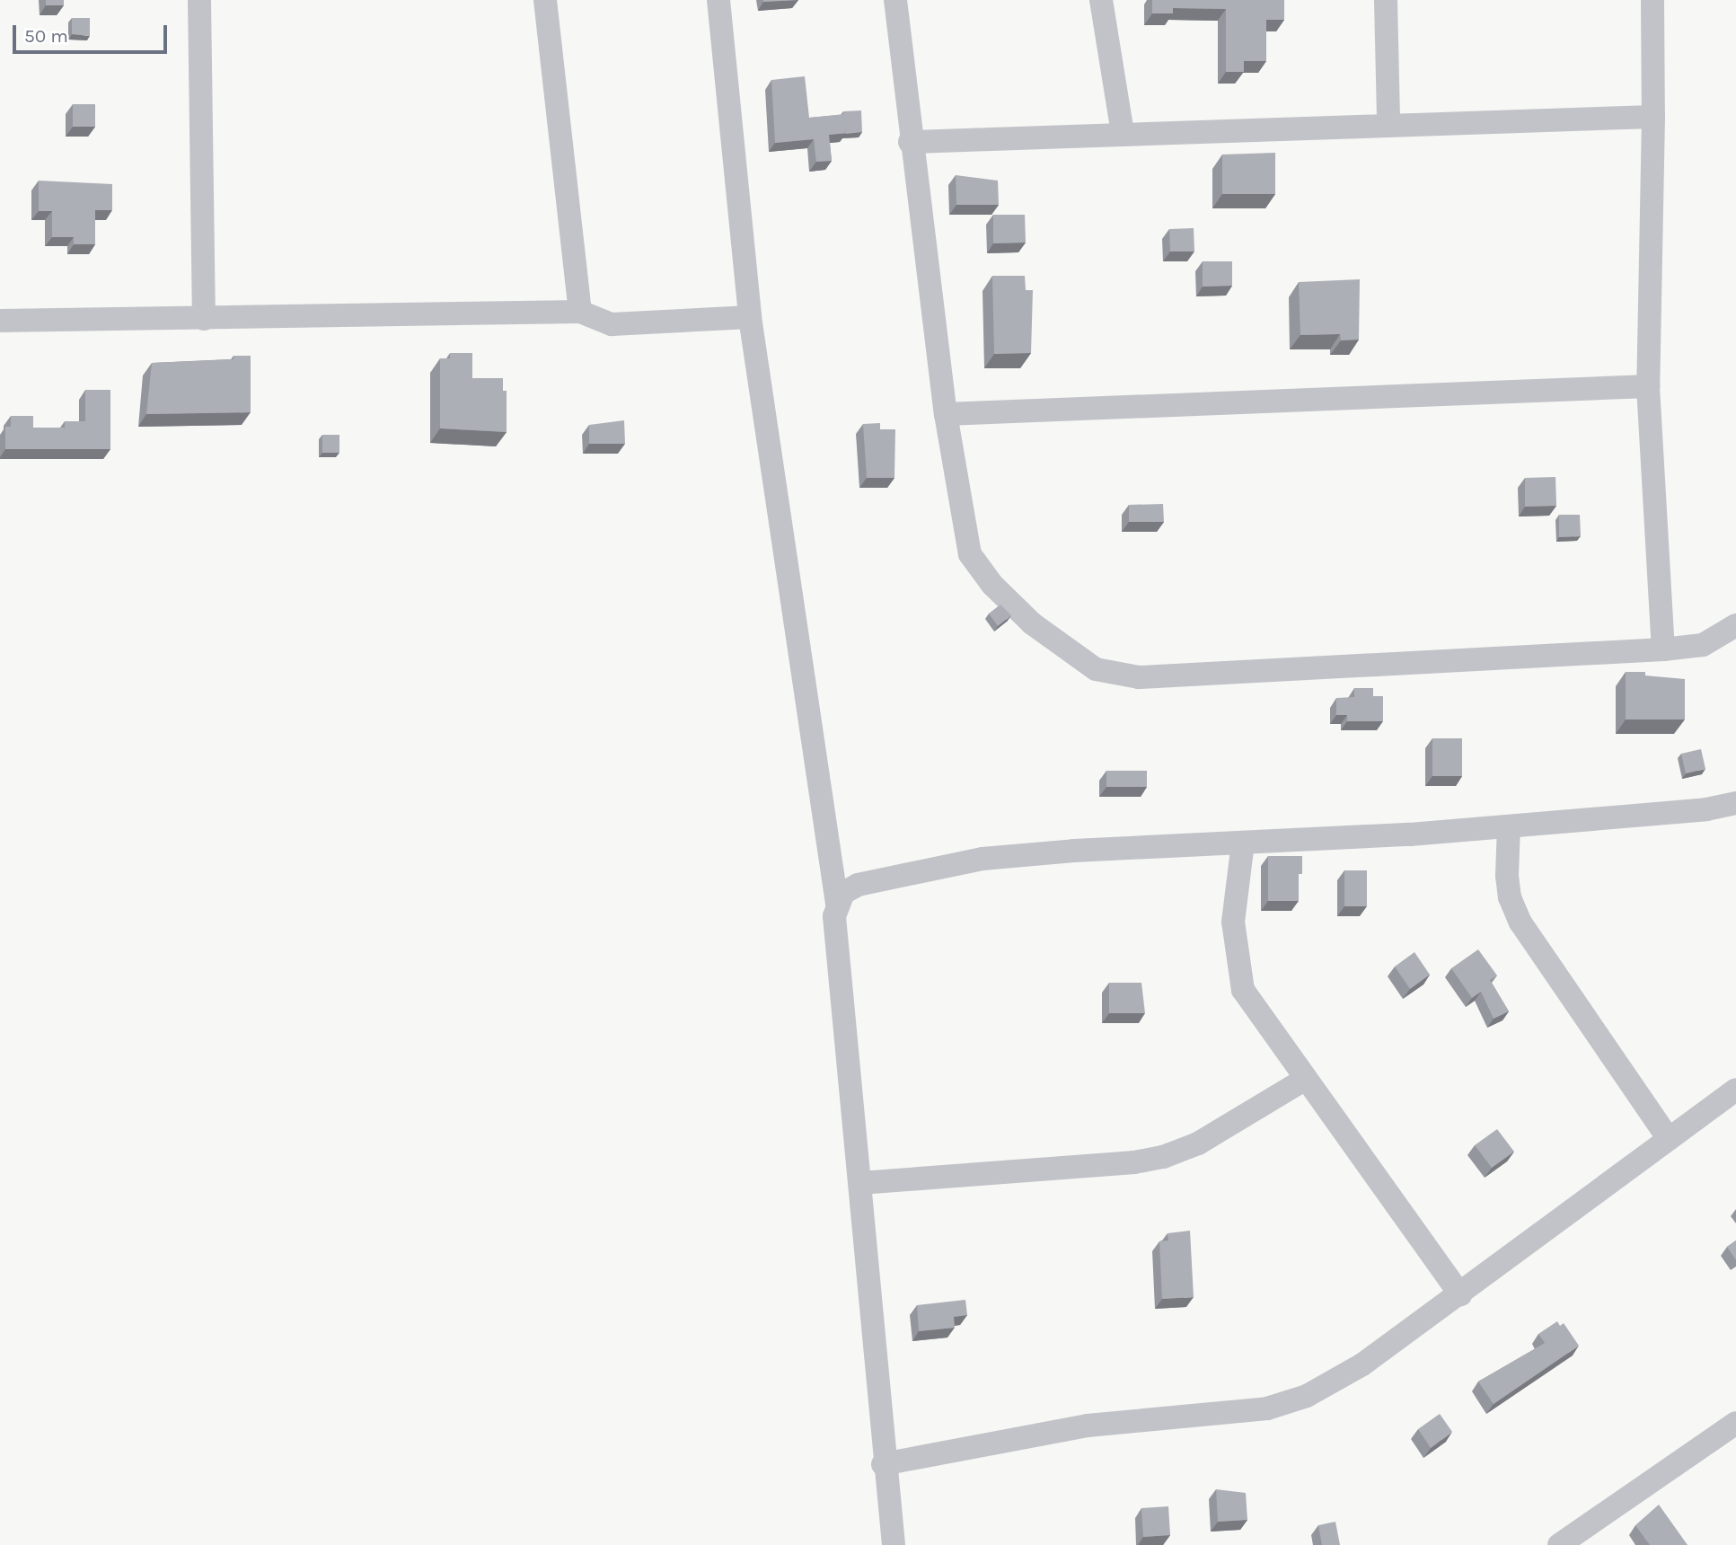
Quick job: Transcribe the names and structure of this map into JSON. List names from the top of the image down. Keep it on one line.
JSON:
{"scale_bar":"50 m"}
